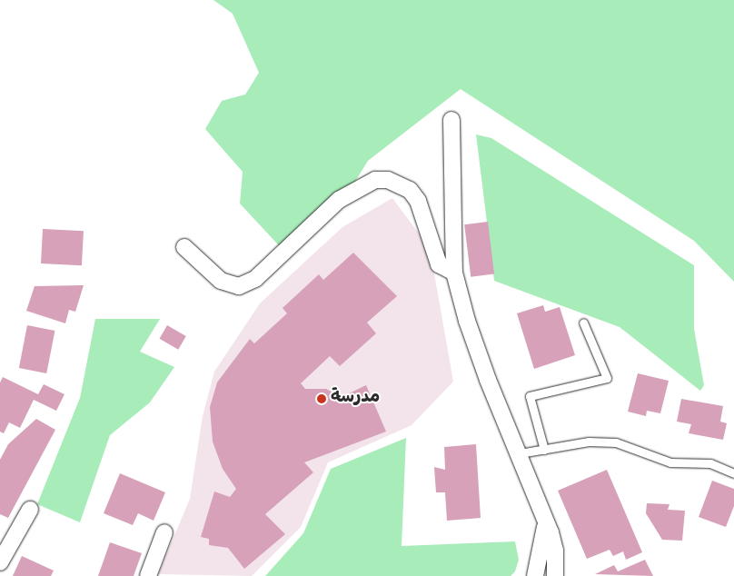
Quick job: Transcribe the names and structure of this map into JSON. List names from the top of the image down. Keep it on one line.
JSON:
{"places":["مدرسة"]}
